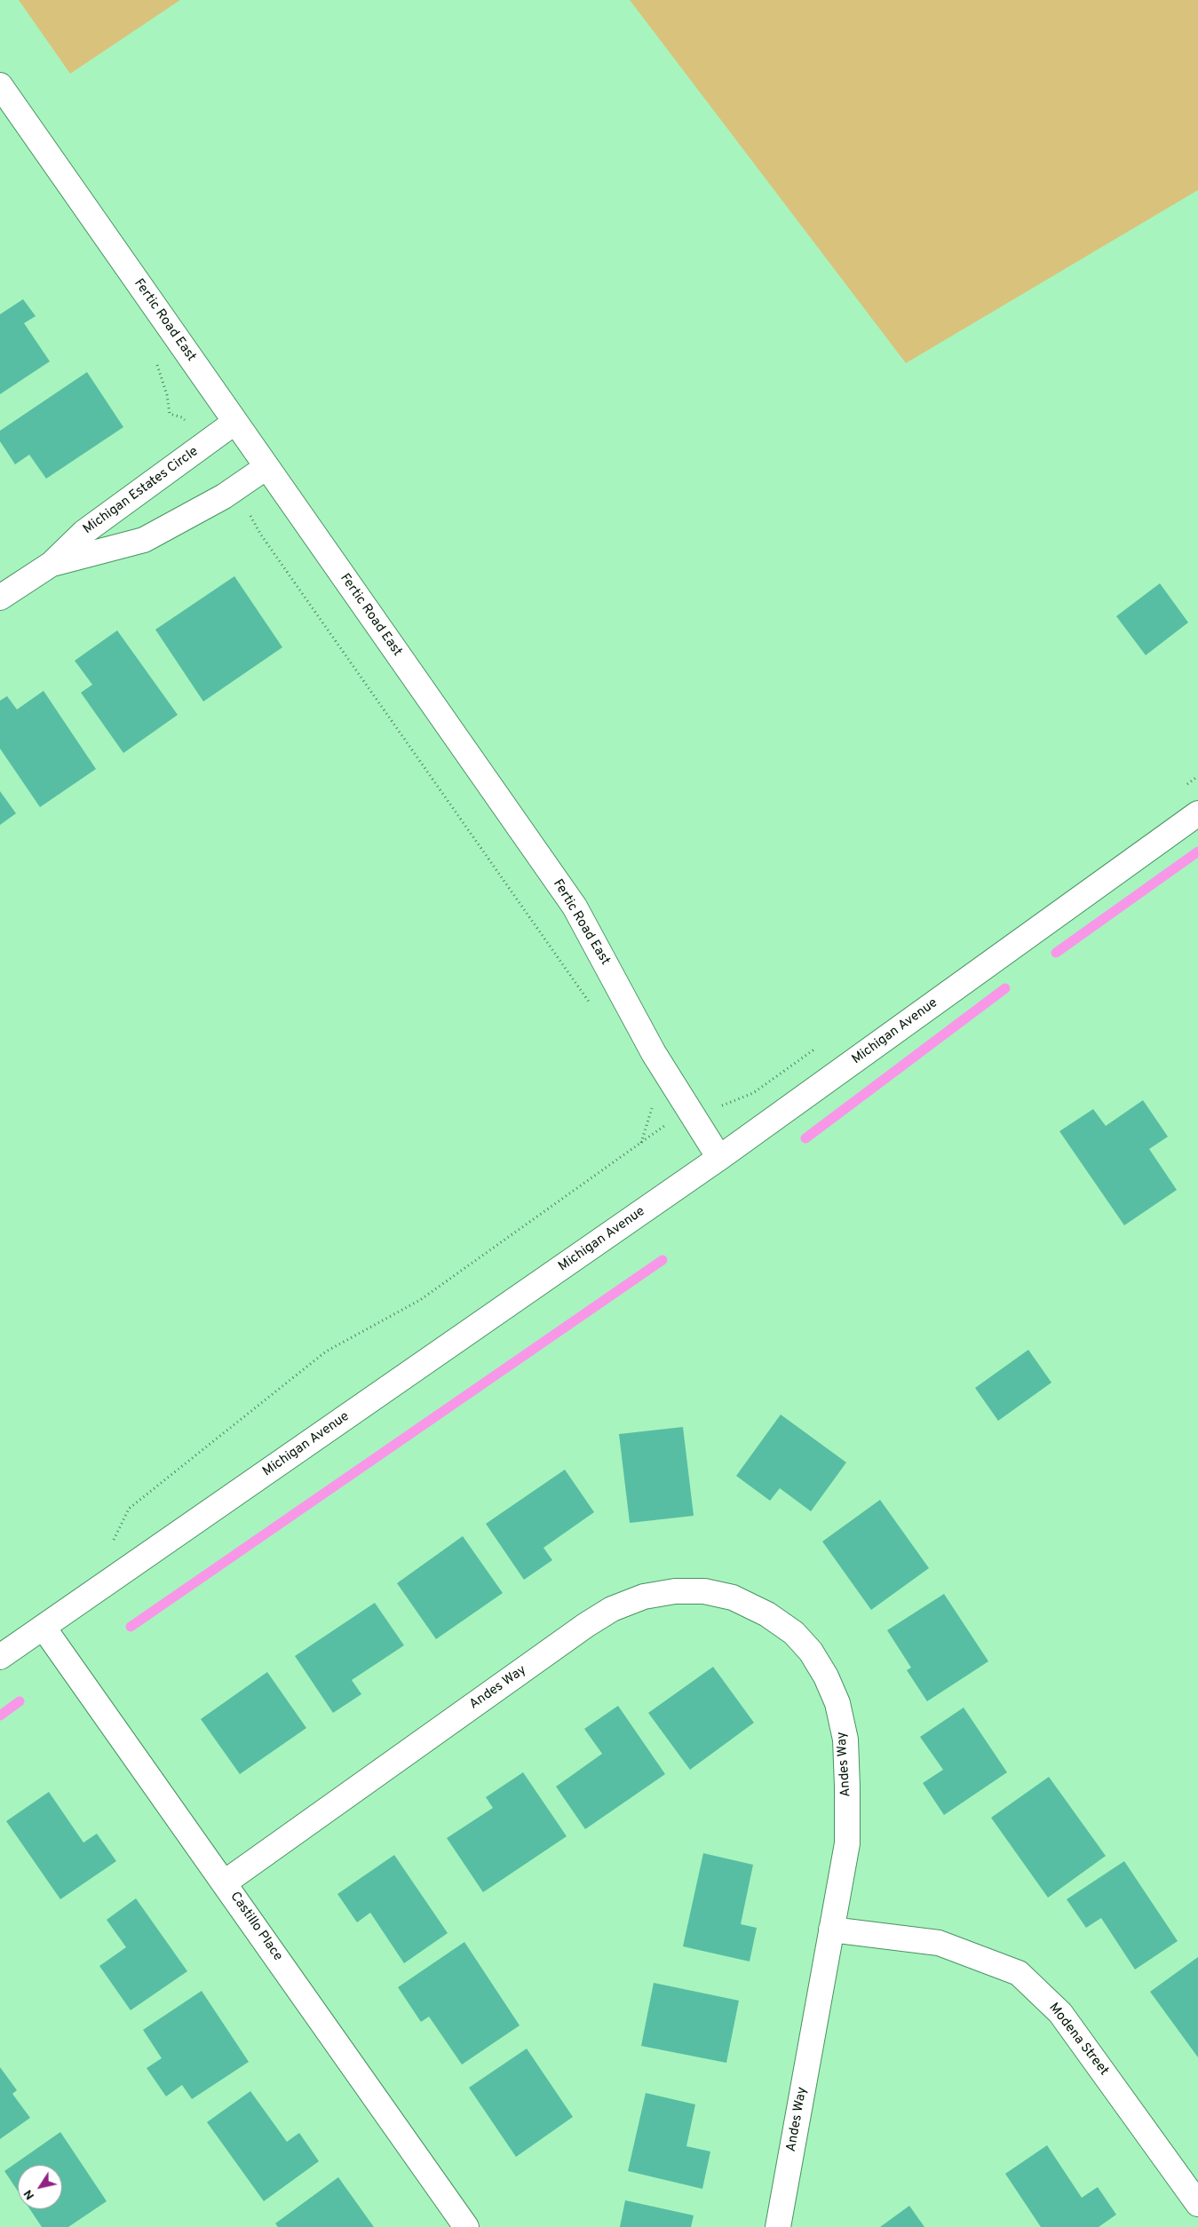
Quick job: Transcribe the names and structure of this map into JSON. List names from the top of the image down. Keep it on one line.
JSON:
{"streets":{"street":["Fertic Road East","Michigan Estates Circle","Michigan Avenue","Andes Way","Castillo Place","Modena Street"]},"crossings":[["Fertic Road East","Michigan Estates Circle"],["Fertic Road East","Michigan Avenue"],["Michigan Avenue","Castillo Place"],["Andes Way","Castillo Place"],["Andes Way","Modena Street"]],"north":"bottom left"}
